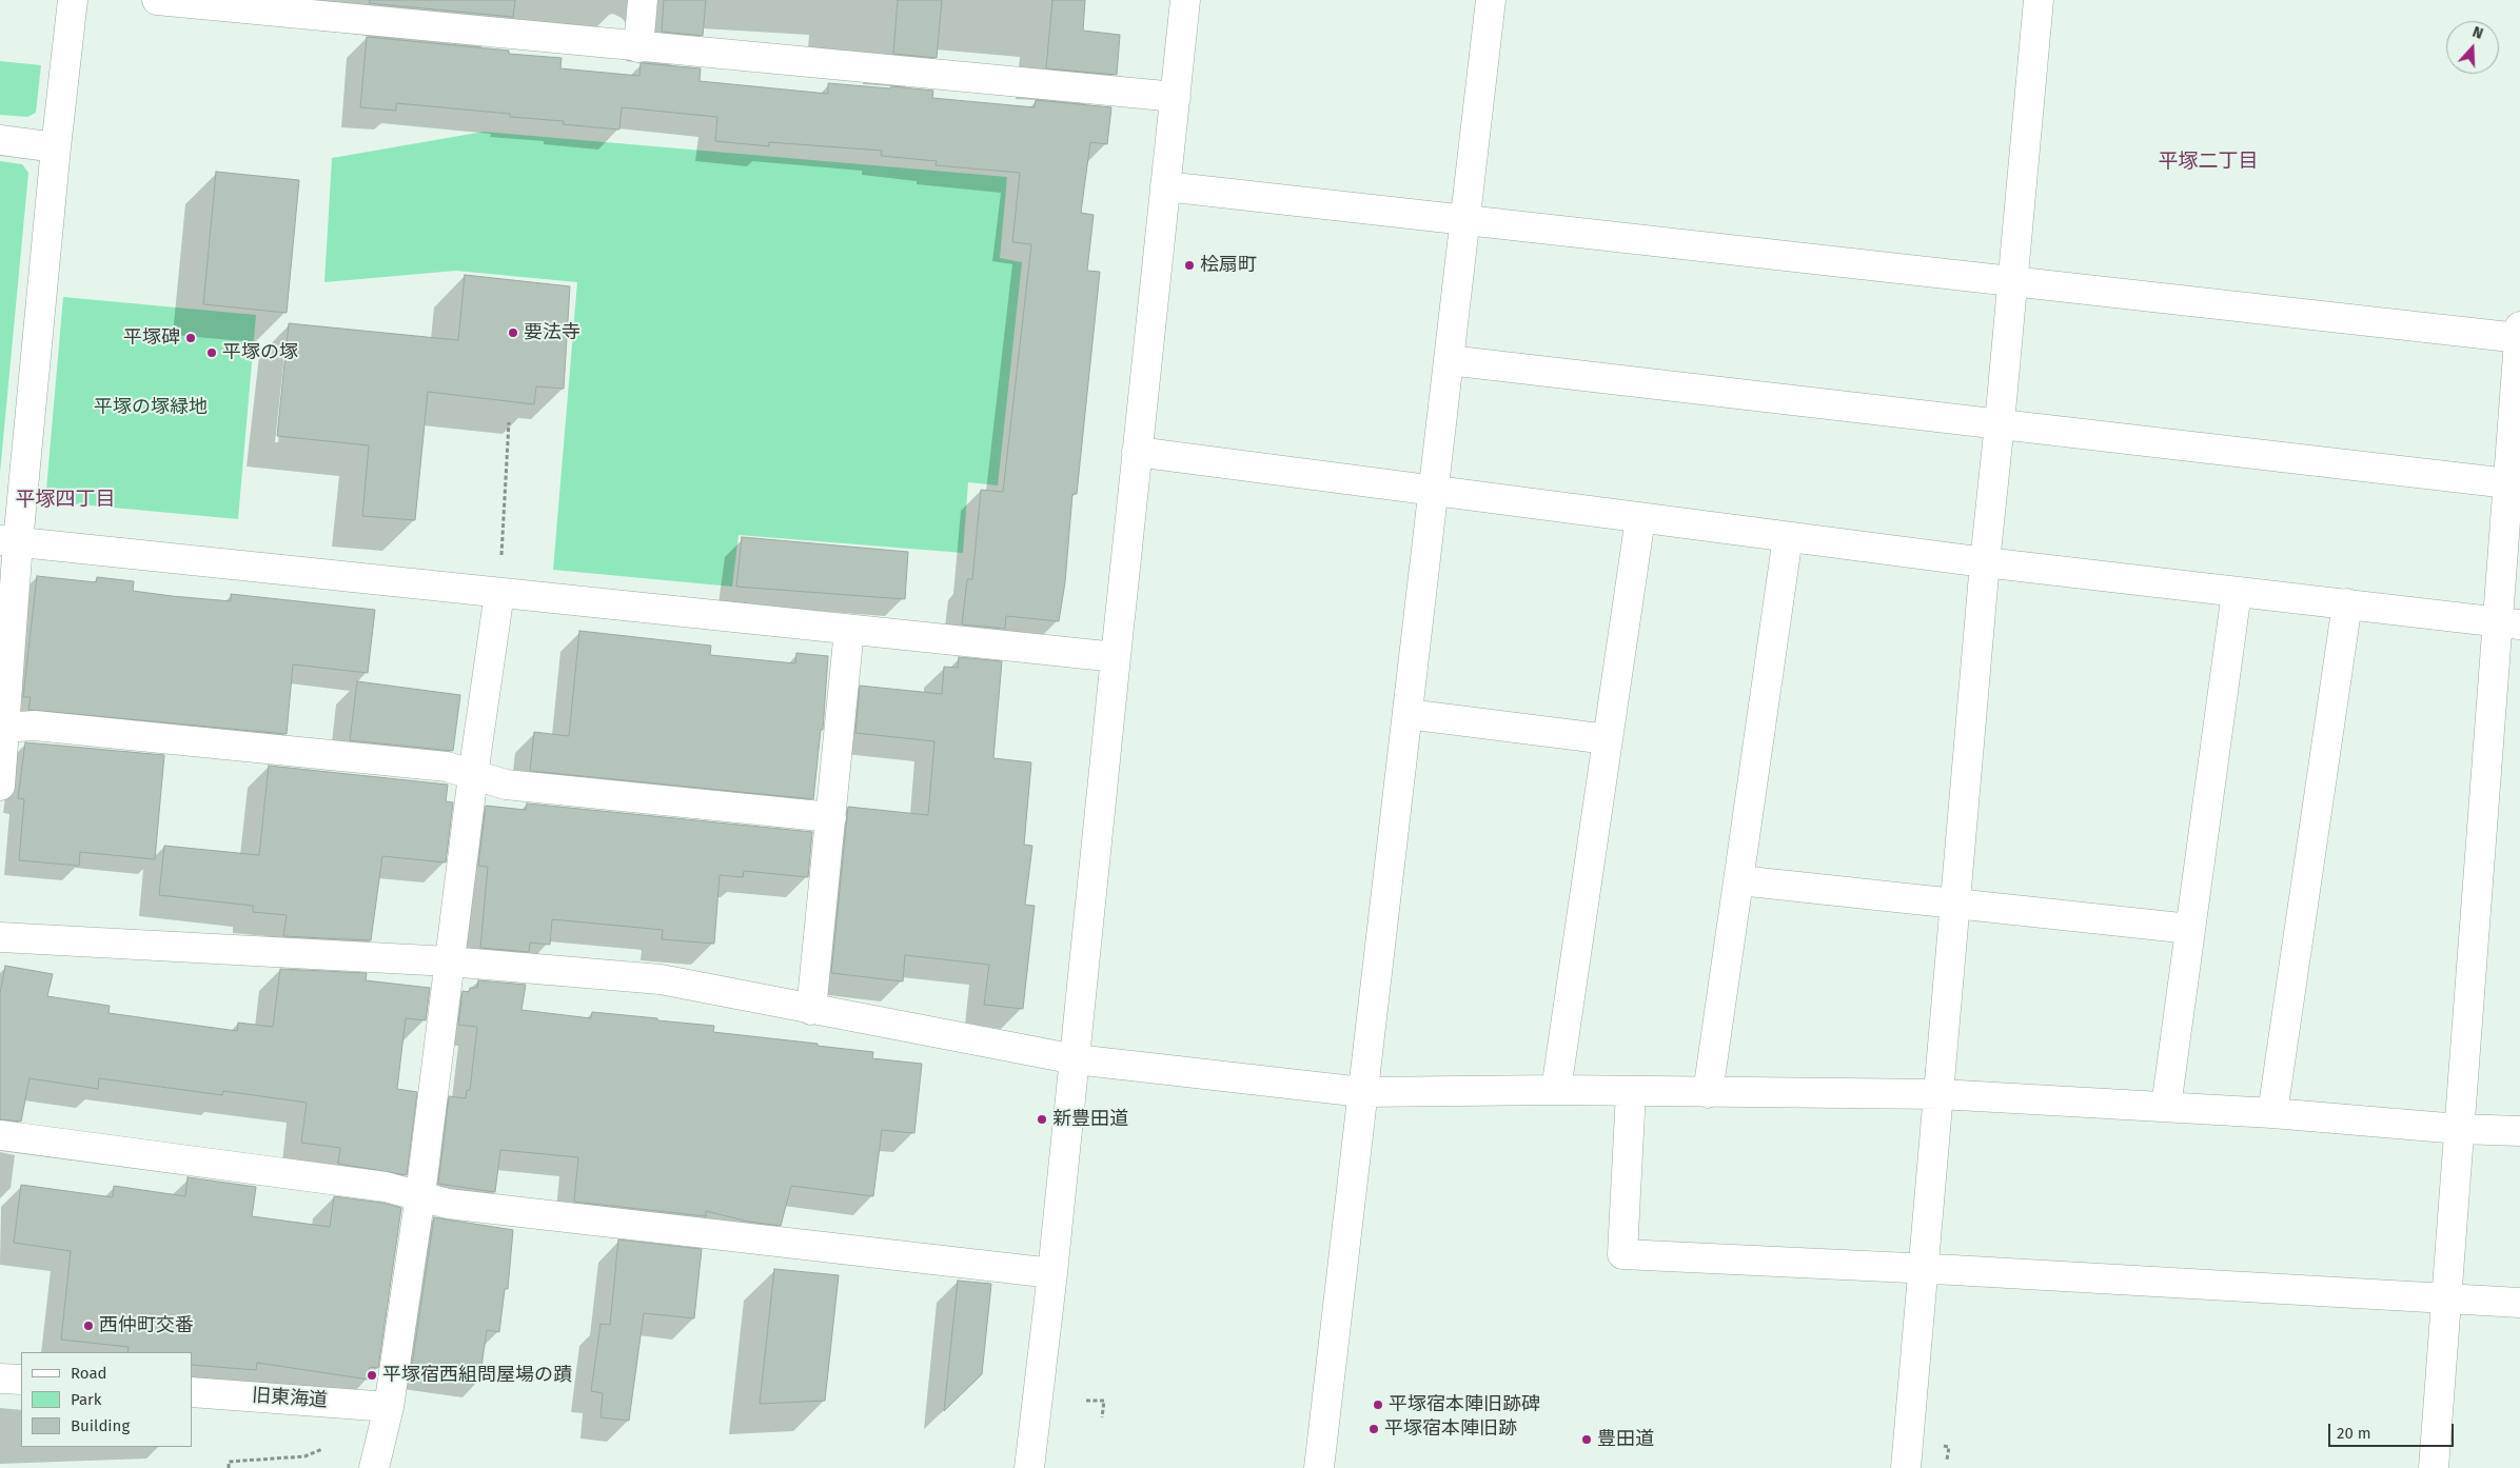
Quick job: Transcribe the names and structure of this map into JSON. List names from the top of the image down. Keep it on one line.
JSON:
{"streets":{"street":["旧東海道"]},"districts":["平塚二丁目","平塚四丁目"],"parks":["平塚の塚緑地"],"places":["桧扇町","要法寺","平塚碑","平塚の塚","新豊田道","西仲町交番","平塚宿西組問屋場の蹟","平塚宿本陣旧跡碑","平塚宿本陣旧跡","豊田道"],"legend":["Road","Park","Building"],"scale_bar":"20 m","north":"top"}
